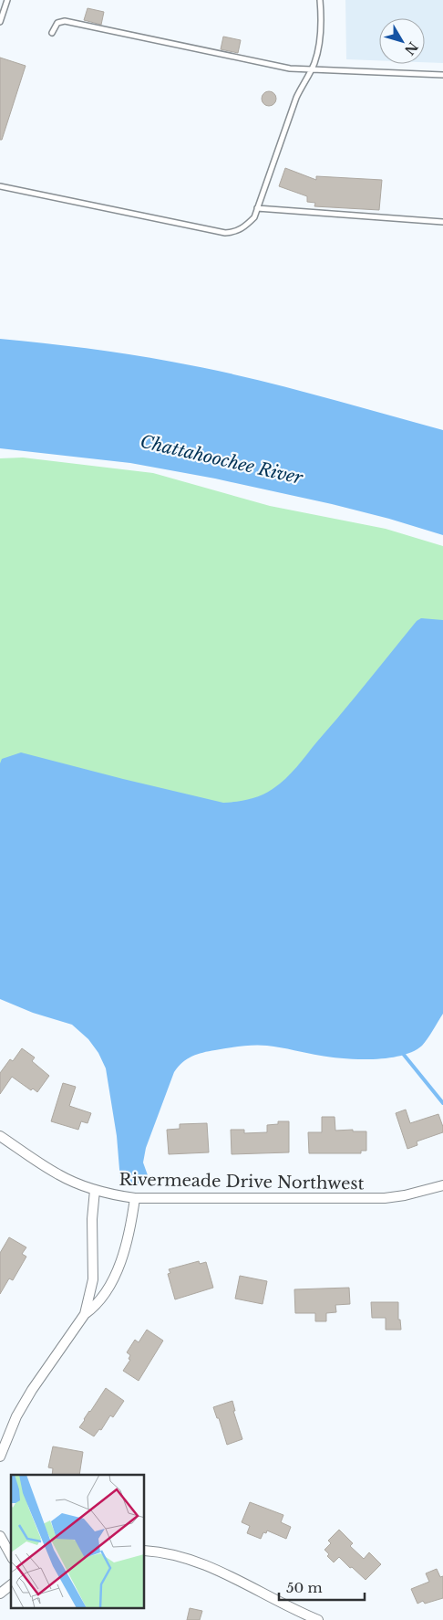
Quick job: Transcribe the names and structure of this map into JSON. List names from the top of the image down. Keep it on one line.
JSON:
{"streets":{"street":["Rivermeade Drive Northwest"]},"water":["Chattahoochee River"],"scale_bar":"50 m","north":"bottom right"}
